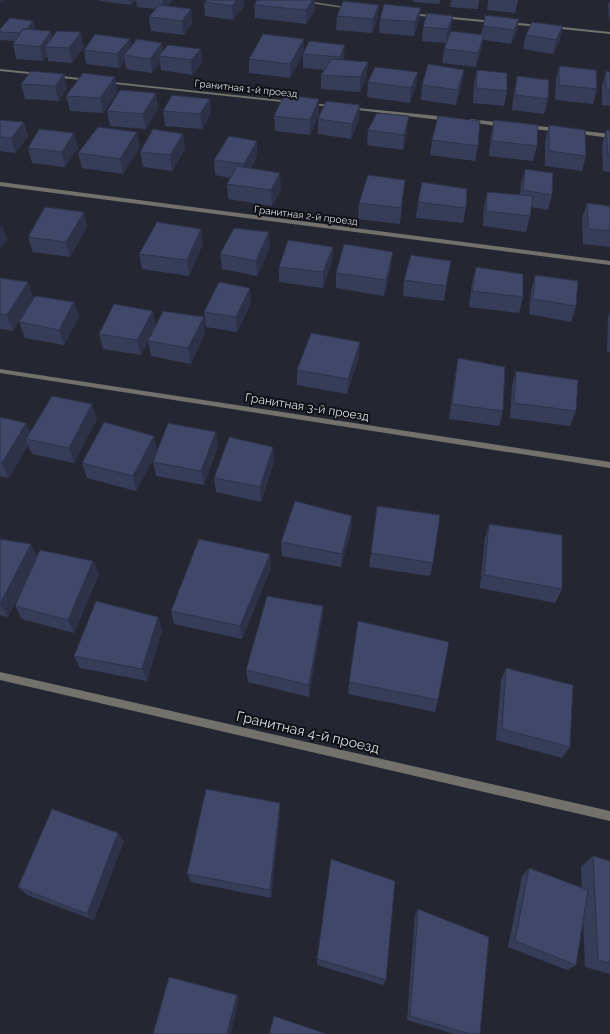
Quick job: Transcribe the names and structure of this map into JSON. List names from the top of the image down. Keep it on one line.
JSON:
{"streets":{"street":["Гранитная 1-й проезд","Гранитная 2-й проезд","Гранитная 3-й проезд","Гранитная 4-й проезд"]}}
